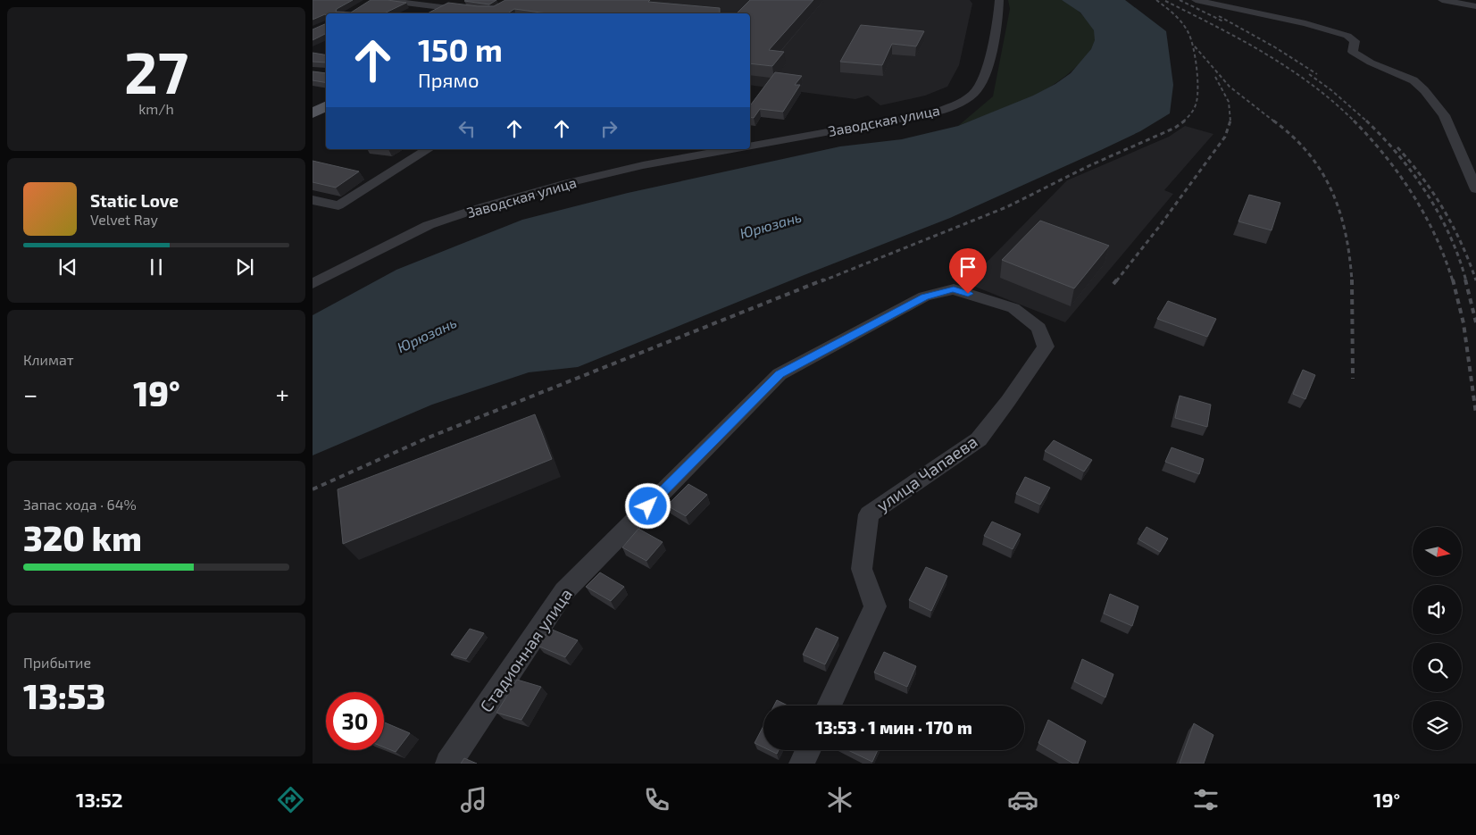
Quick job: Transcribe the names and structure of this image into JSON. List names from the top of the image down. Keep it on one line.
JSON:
{"streets":{"street":["Заводская улица","улица Чапаева","Стадионная улица"]},"crossings":[["улица Чапаева","Стадионная улица"]],"water":["Юрюзань"],"north":"right","page":{"tile":[["27","km/h"],"Климат",["Запас хода · 64%","320 km"],["Прибытие","13:53"]],"turn":["150 m","Прямо"],"song":["Static Love","Velvet Ray"],"heat":["−","19°","+"],"limit":"30","trip":"13:53 · 1 мин · 170 m","tabs":["13:52","19°"]}}
